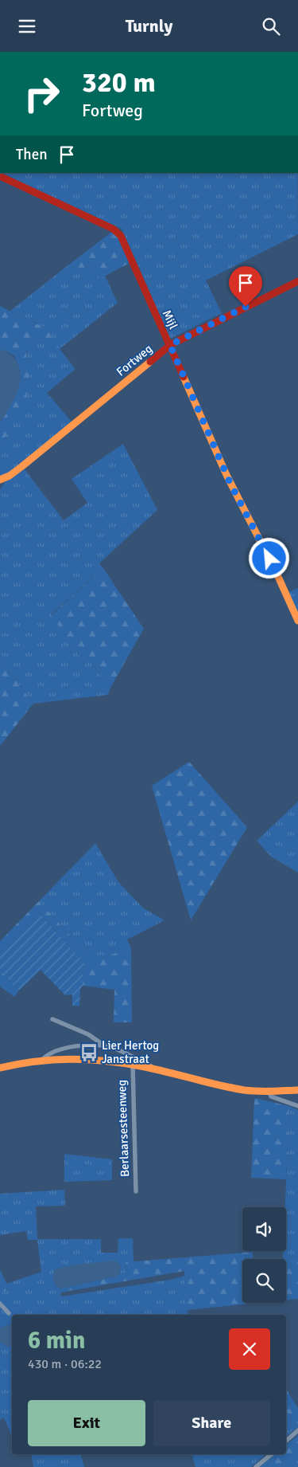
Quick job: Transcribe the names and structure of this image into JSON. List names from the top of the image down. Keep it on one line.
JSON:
{"streets":{"street":["Mijl","Fortweg","Berlaarsesteenweg"]},"crossings":[["Mijl","Fortweg"]],"places":{"bus stop":["Lier Hertog Janstraat"]},"page":{"header":"Turnly","turn":["320 m","Fortweg"],"then":"Then","heading":["6 min","430 m · 06:22"],"buttons":["Exit","Share"]}}
